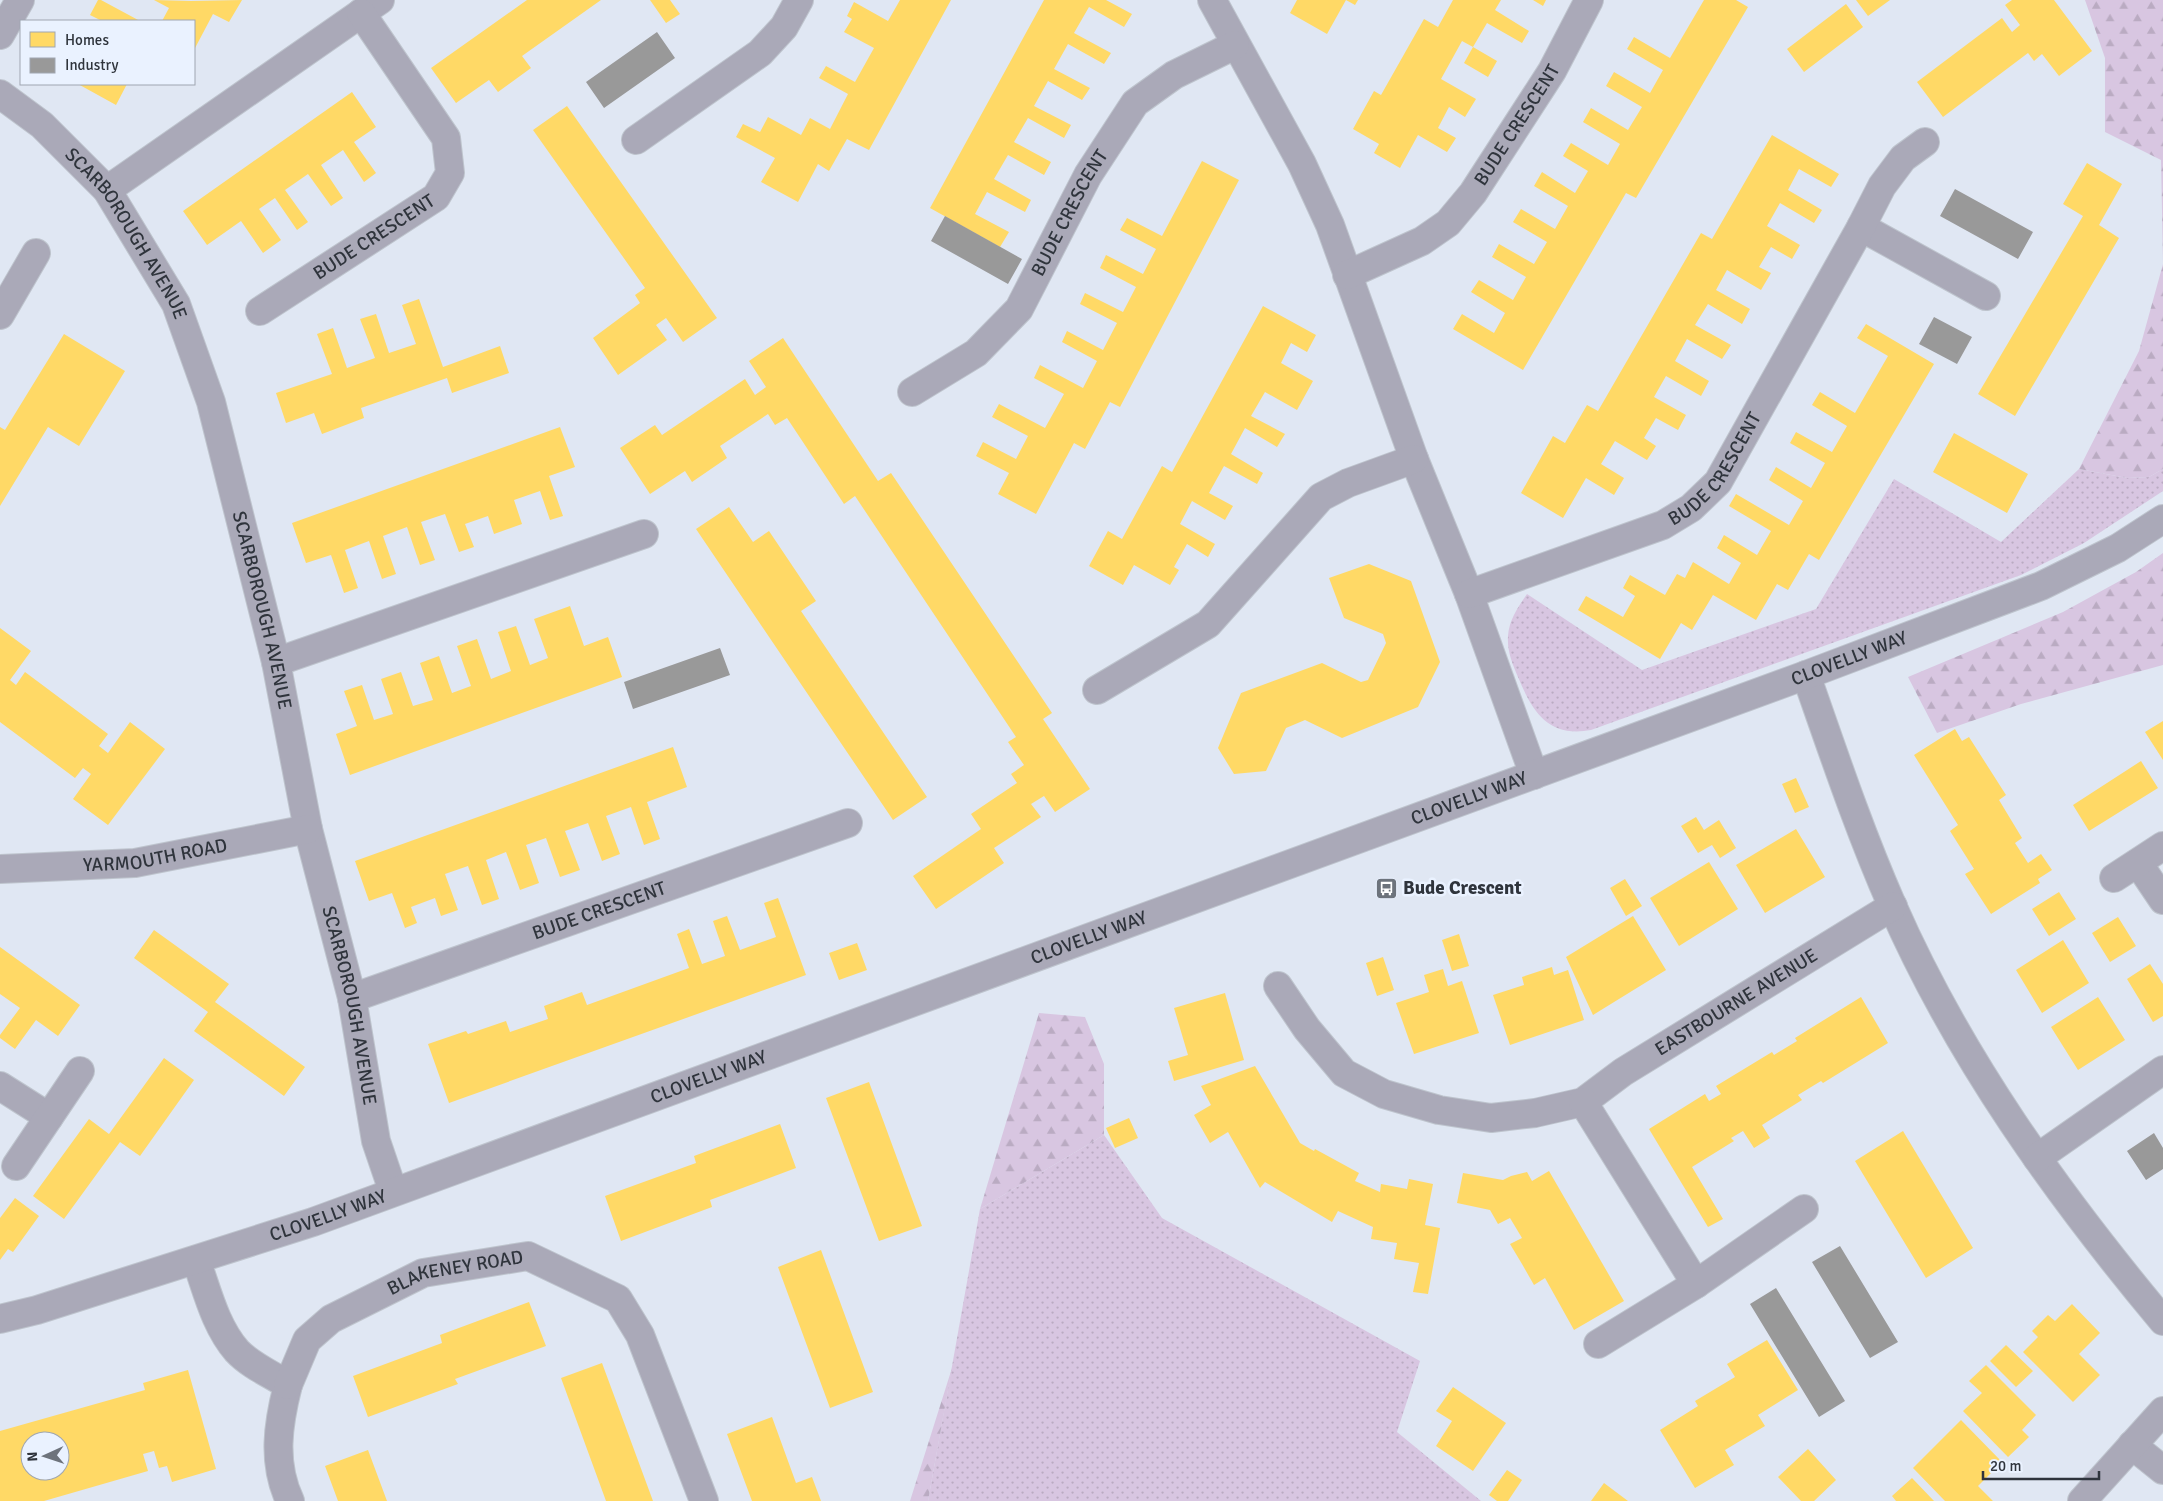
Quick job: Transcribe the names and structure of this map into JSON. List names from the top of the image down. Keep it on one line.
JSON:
{"streets":{"street":["BUDE CRESCENT","SCARBOROUGH AVENUE","CLOVELLY WAY","YARMOUTH ROAD","EASTBOURNE AVENUE","BLAKENEY ROAD"]},"crossings":[["BUDE CRESCENT","SCARBOROUGH AVENUE"],["SCARBOROUGH AVENUE","CLOVELLY WAY"],["SCARBOROUGH AVENUE","YARMOUTH ROAD"]],"places":{"bus stop":["Bude Crescent"]},"legend":["Homes","Industry"],"scale_bar":"20 m","north":"left"}
